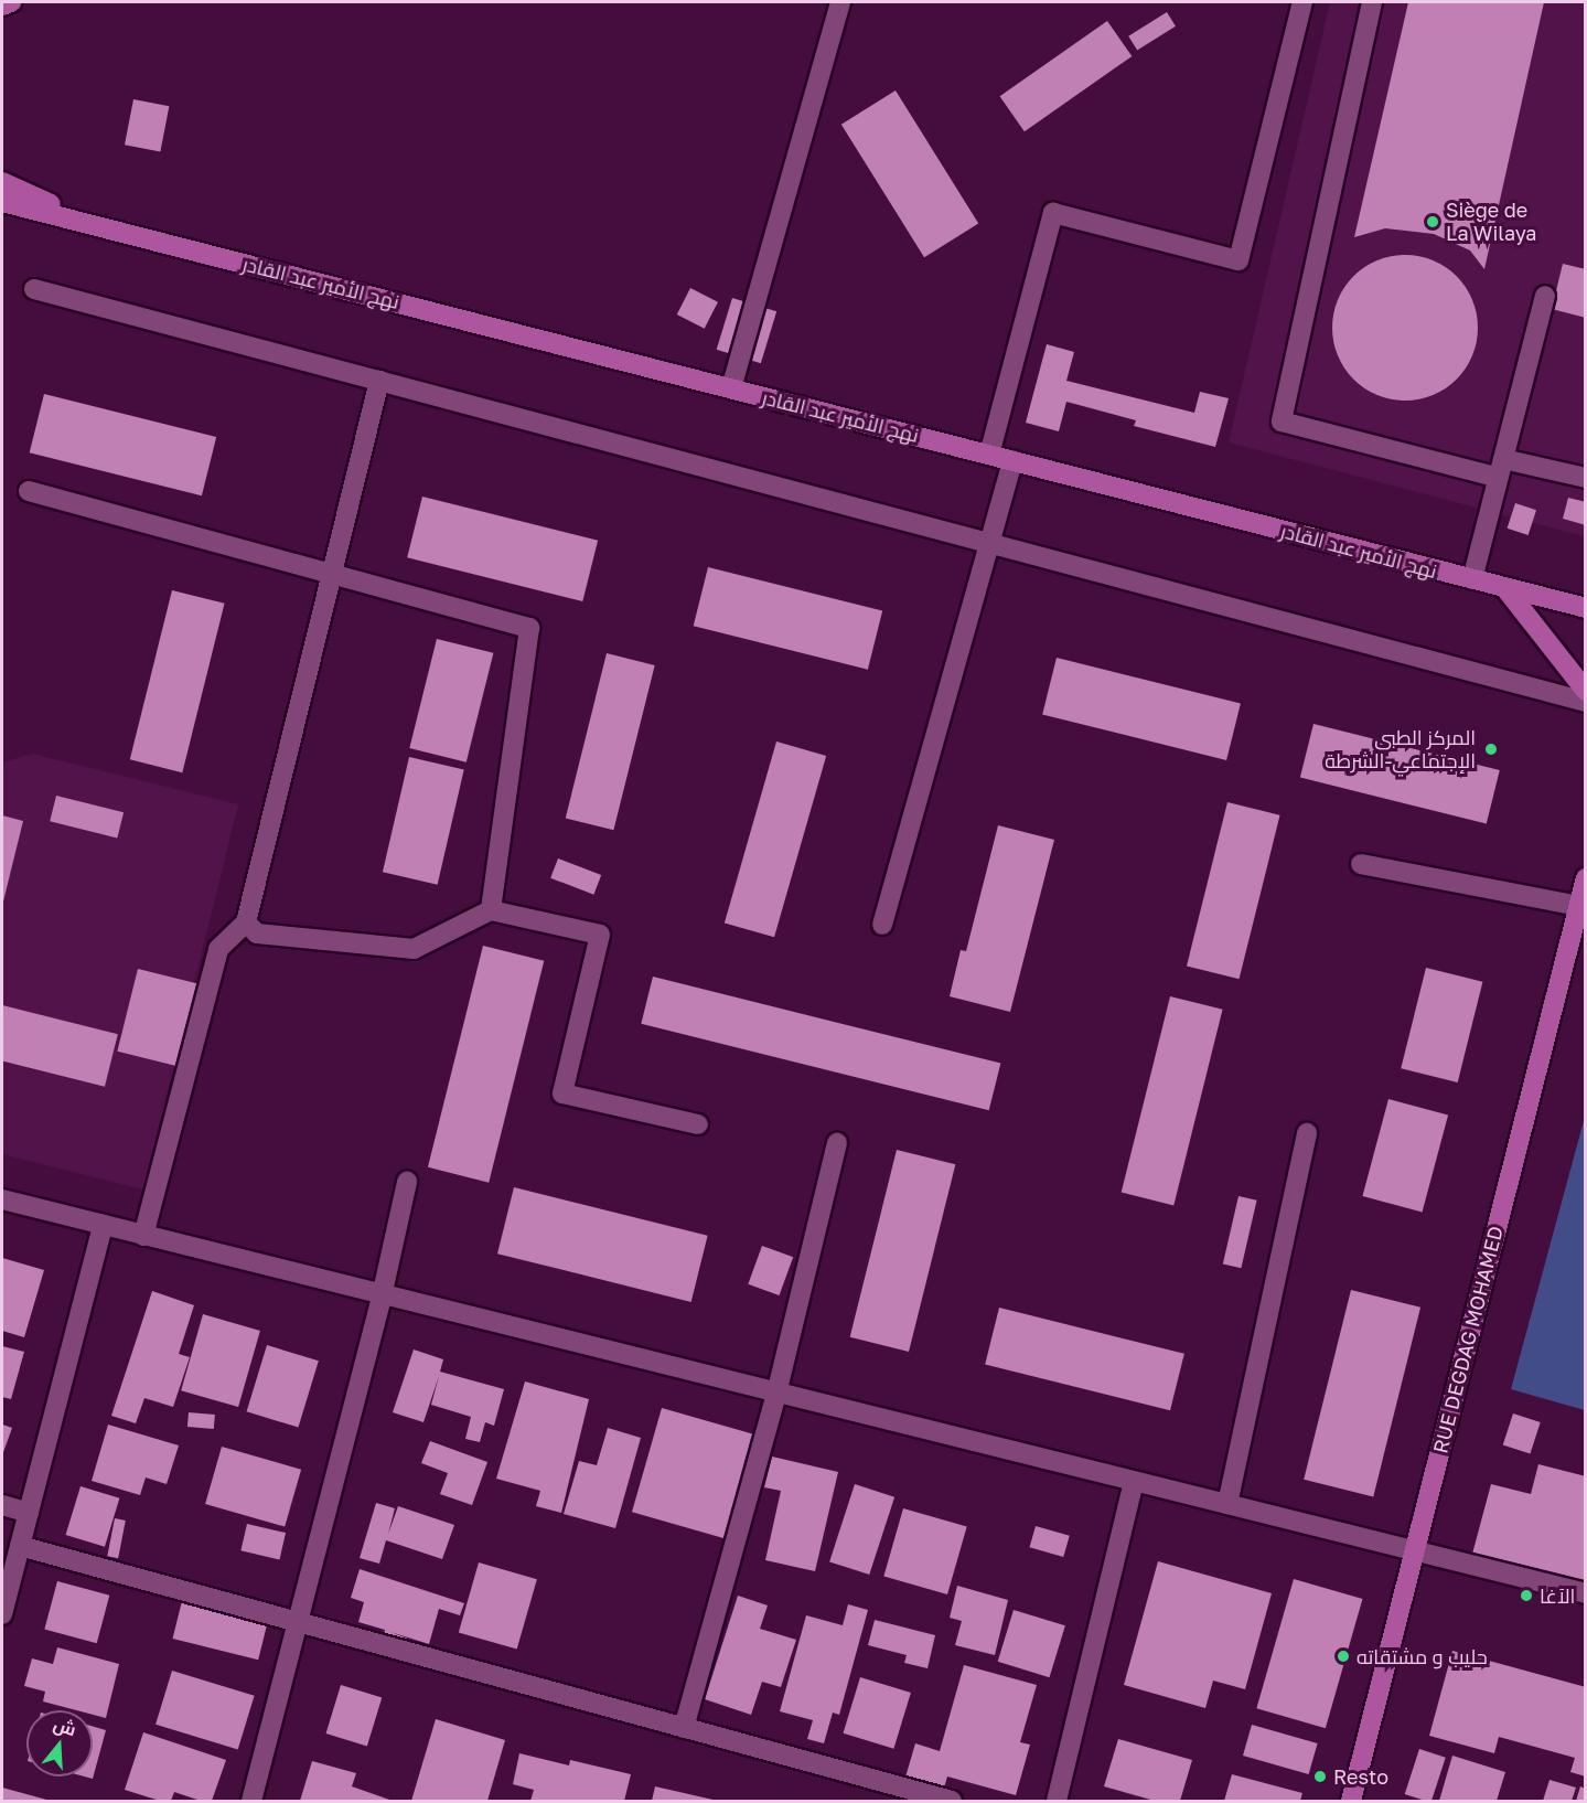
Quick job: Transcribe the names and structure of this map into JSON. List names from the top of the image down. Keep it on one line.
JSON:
{"streets":{"main road":["نهج الأمير عبد القادر","RUE DEGDAG MOHAMED"]},"places":["Siège de La Wilaya","المركز الطبي الإجتماعي-الشرطة","الآغا","حليب و مشتقاته","Resto"],"north":"top"}
